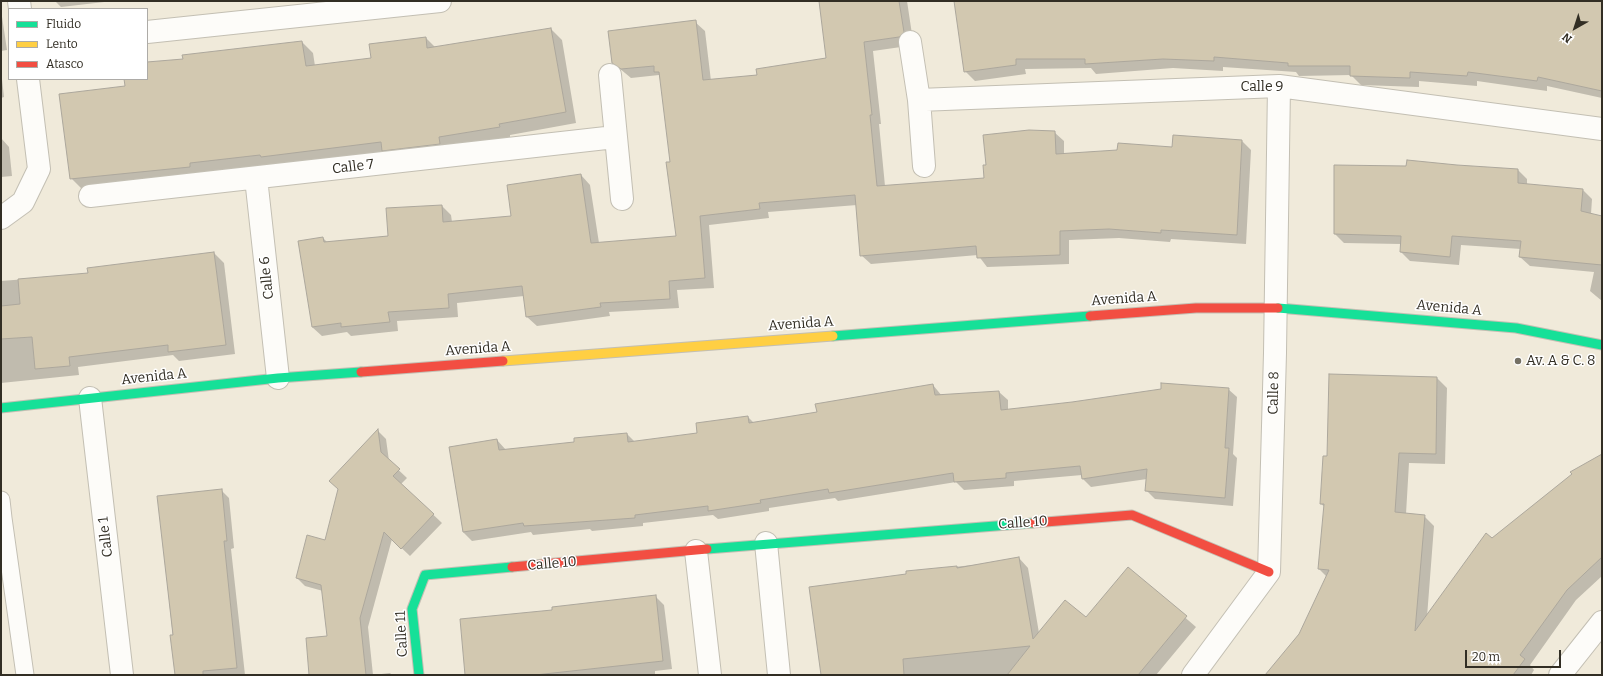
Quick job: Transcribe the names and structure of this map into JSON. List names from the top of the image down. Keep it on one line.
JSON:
{"streets":{"street":["Calle 9","Calle 7","Calle 6","Avenida A","Calle 8","Calle 10","Calle 1","Calle 11"]},"crossings":[["Calle 9","Calle 8"],["Calle 7","Calle 6"],["Calle 6","Avenida A"],["Avenida A","Calle 8"],["Avenida A","Calle 1"],["Calle 8","Calle 10"],["Calle 10","Calle 11"]],"places":["Av. A & C. 8"],"legend":["Fluido","Lento","Atasco"],"scale_bar":"20 m","north":"bottom left"}
